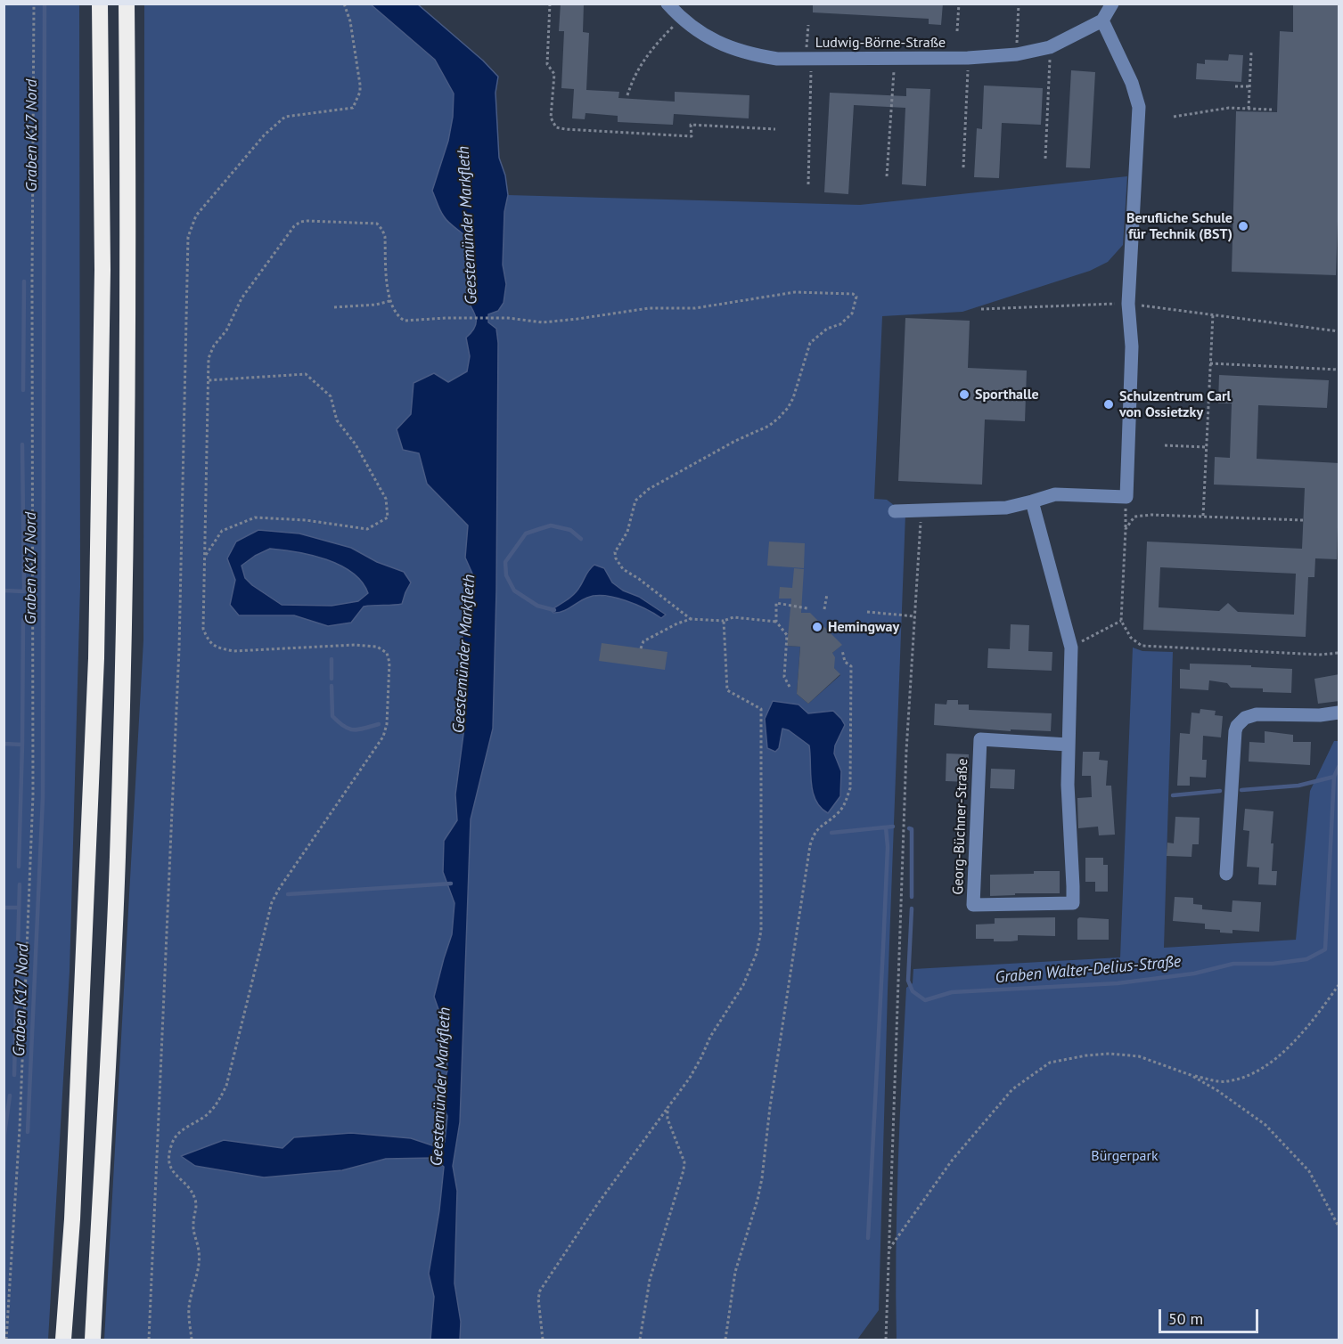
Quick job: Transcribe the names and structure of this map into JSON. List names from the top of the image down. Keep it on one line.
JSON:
{"streets":{"street":["Ludwig-Börne-Straße","Georg-Büchner-Straße"]},"water":["Graben K17 Nord","Geestemünder Markfleth","Graben Walter-Delius-Straße"],"parks":["Bürgerpark"],"places":["Berufliche Schule für Technik (BST)","Sporthalle","Schulzentrum Carl von Ossietzky","Hemingway"],"scale_bar":"50 m"}
